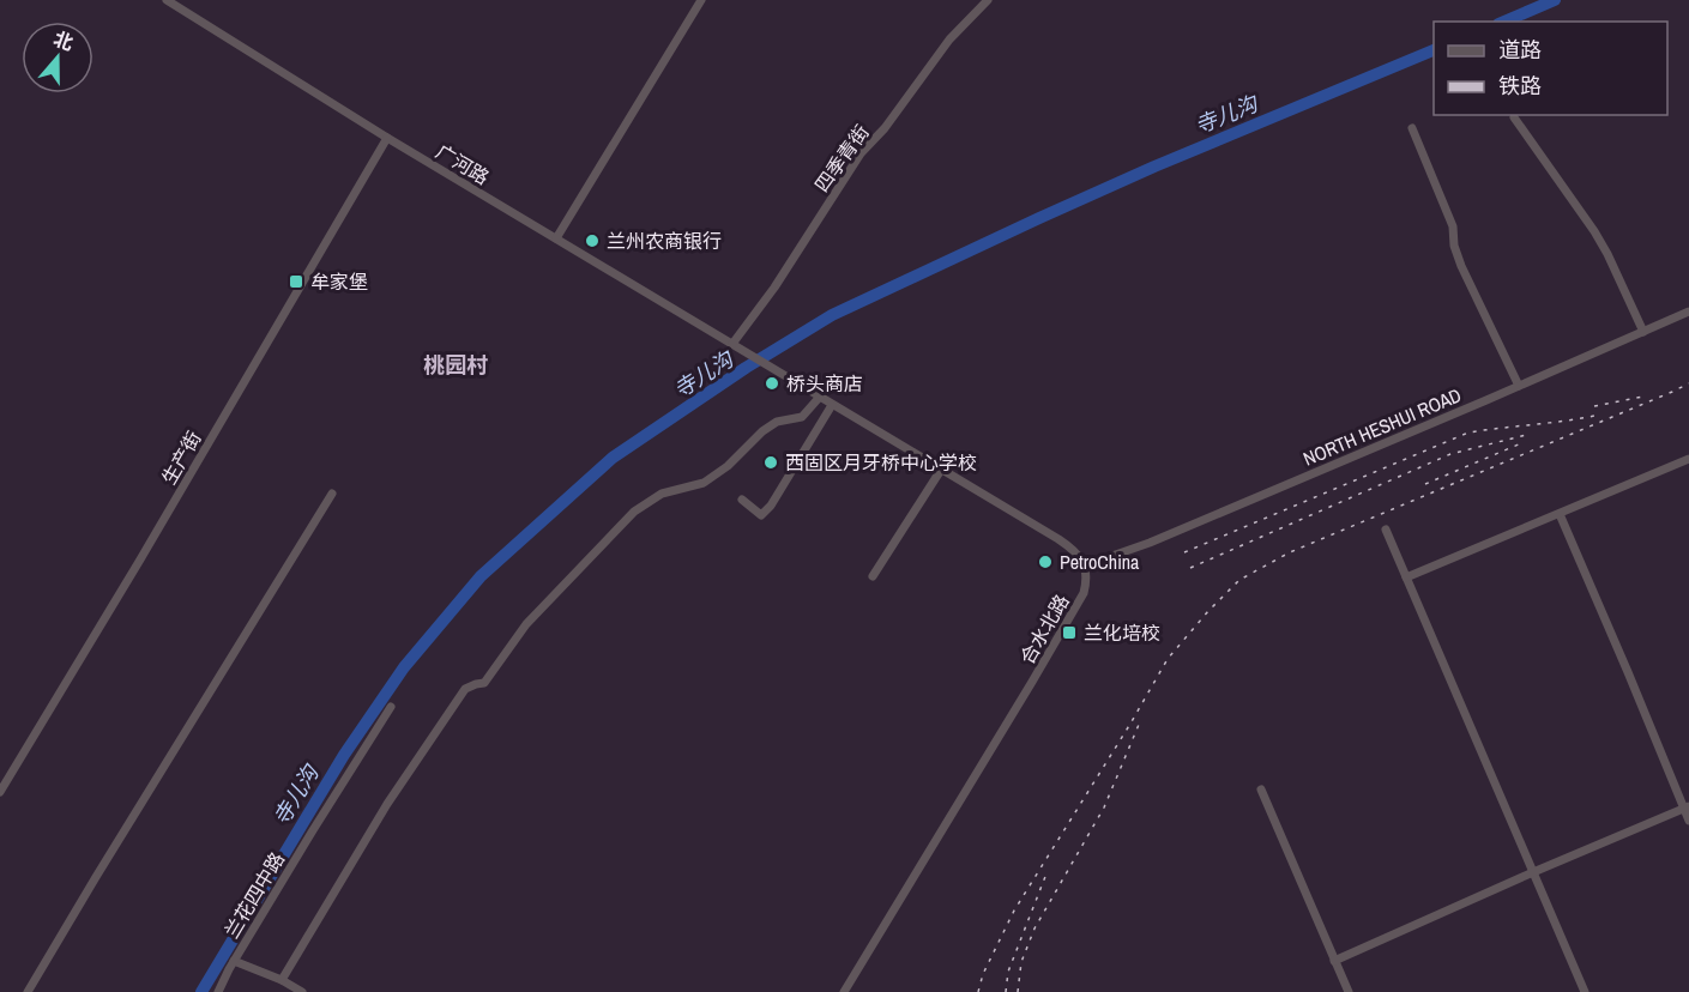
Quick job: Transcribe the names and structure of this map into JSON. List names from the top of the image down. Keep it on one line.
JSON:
{"streets":{"street":["四季青街","广河路","NORTH HESHUI ROAD","生产街","合水北路","兰花四中路"]},"crossings":[["四季青街","广河路"],["广河路","生产街"],["NORTH HESHUI ROAD","合水北路"]],"districts":["桃园村"],"water":["寺儿沟"],"places":{"other":["兰州农商银行","桥头商店","西固区月牙桥中心学校","PetroChina"],"transit":["牟家堡","兰化培校"]},"legend":["道路","铁路"],"north":"top"}
